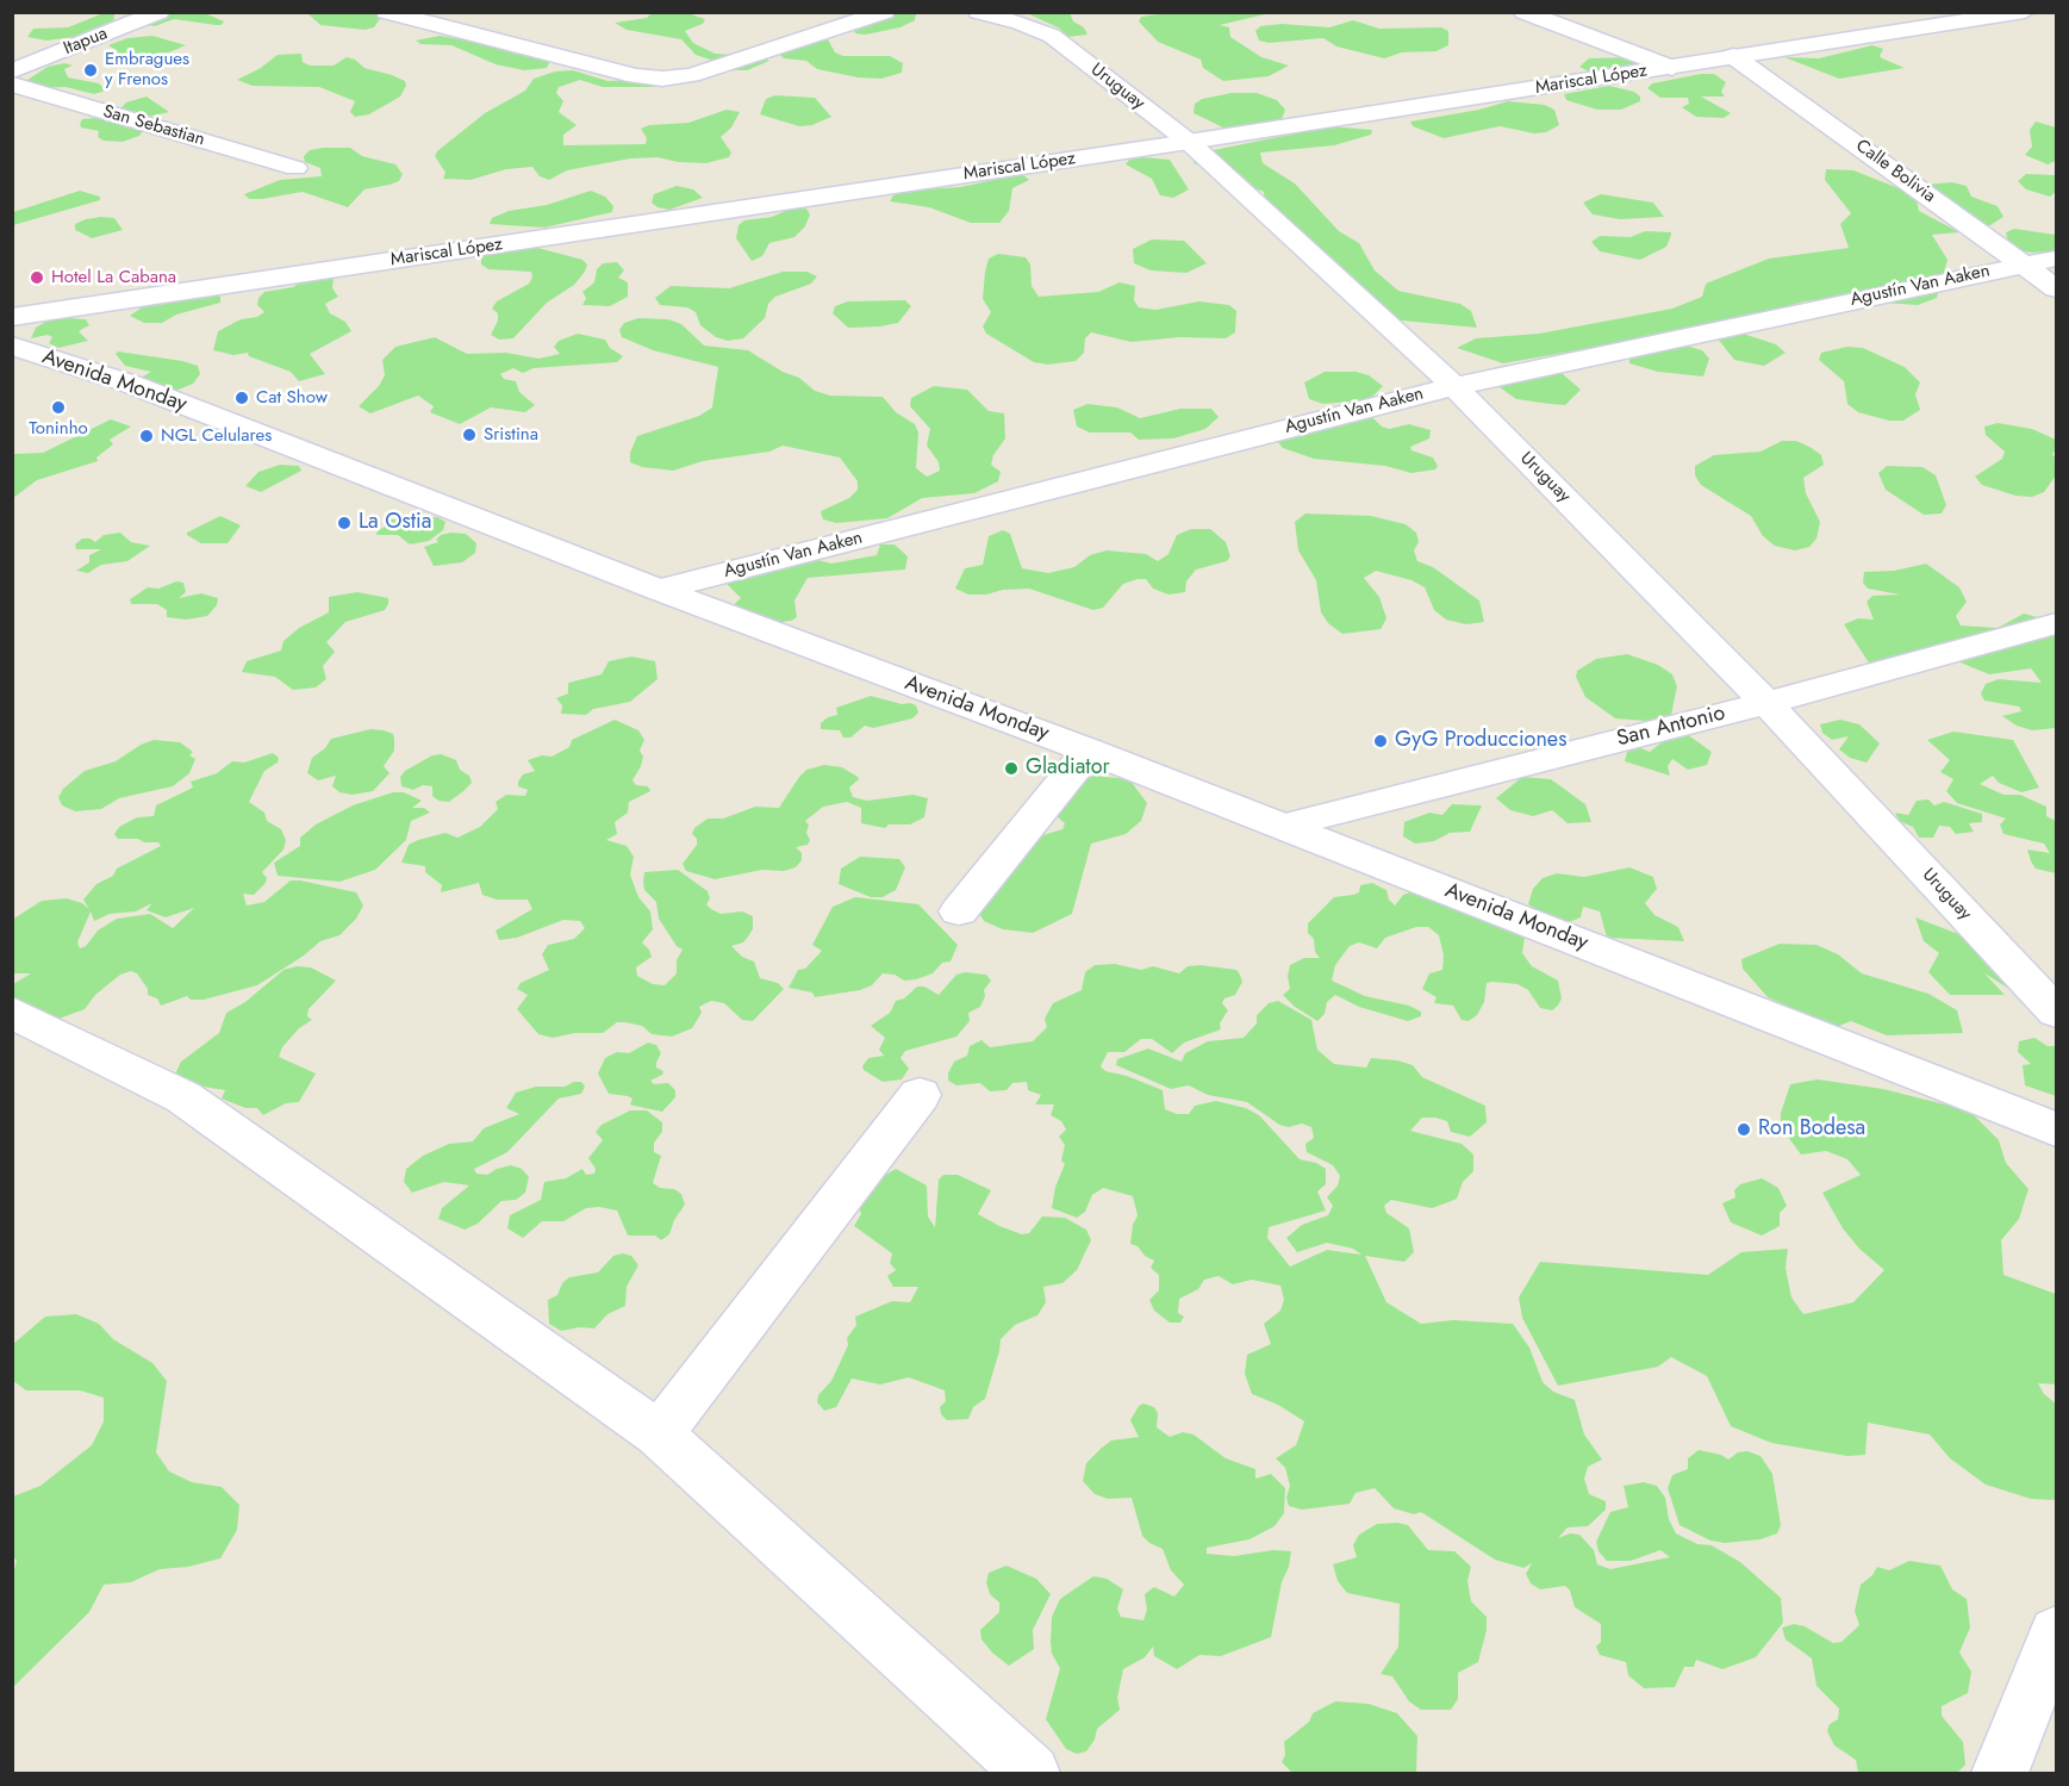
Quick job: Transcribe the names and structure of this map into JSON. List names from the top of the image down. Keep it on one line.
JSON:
{"streets":{"street":["Itapua","Mariscal López","Uruguay","San Sebastian","Calle Bolivia","Agustín Van Aaken","Avenida Monday","San Antonio"]},"crossings":[["Mariscal López","Uruguay"],["Mariscal López","Calle Bolivia"],["Uruguay","Agustín Van Aaken"],["Uruguay","San Antonio"],["Calle Bolivia","Agustín Van Aaken"],["Agustín Van Aaken","Avenida Monday"],["Avenida Monday","San Antonio"]],"places":["Embragues y Frenos","Hotel La Cabana","Cat Show","Toninho","Sristina","NGL Celulares","La Ostia","GyG Producciones","Gladiator","Ron Bodesa"]}
